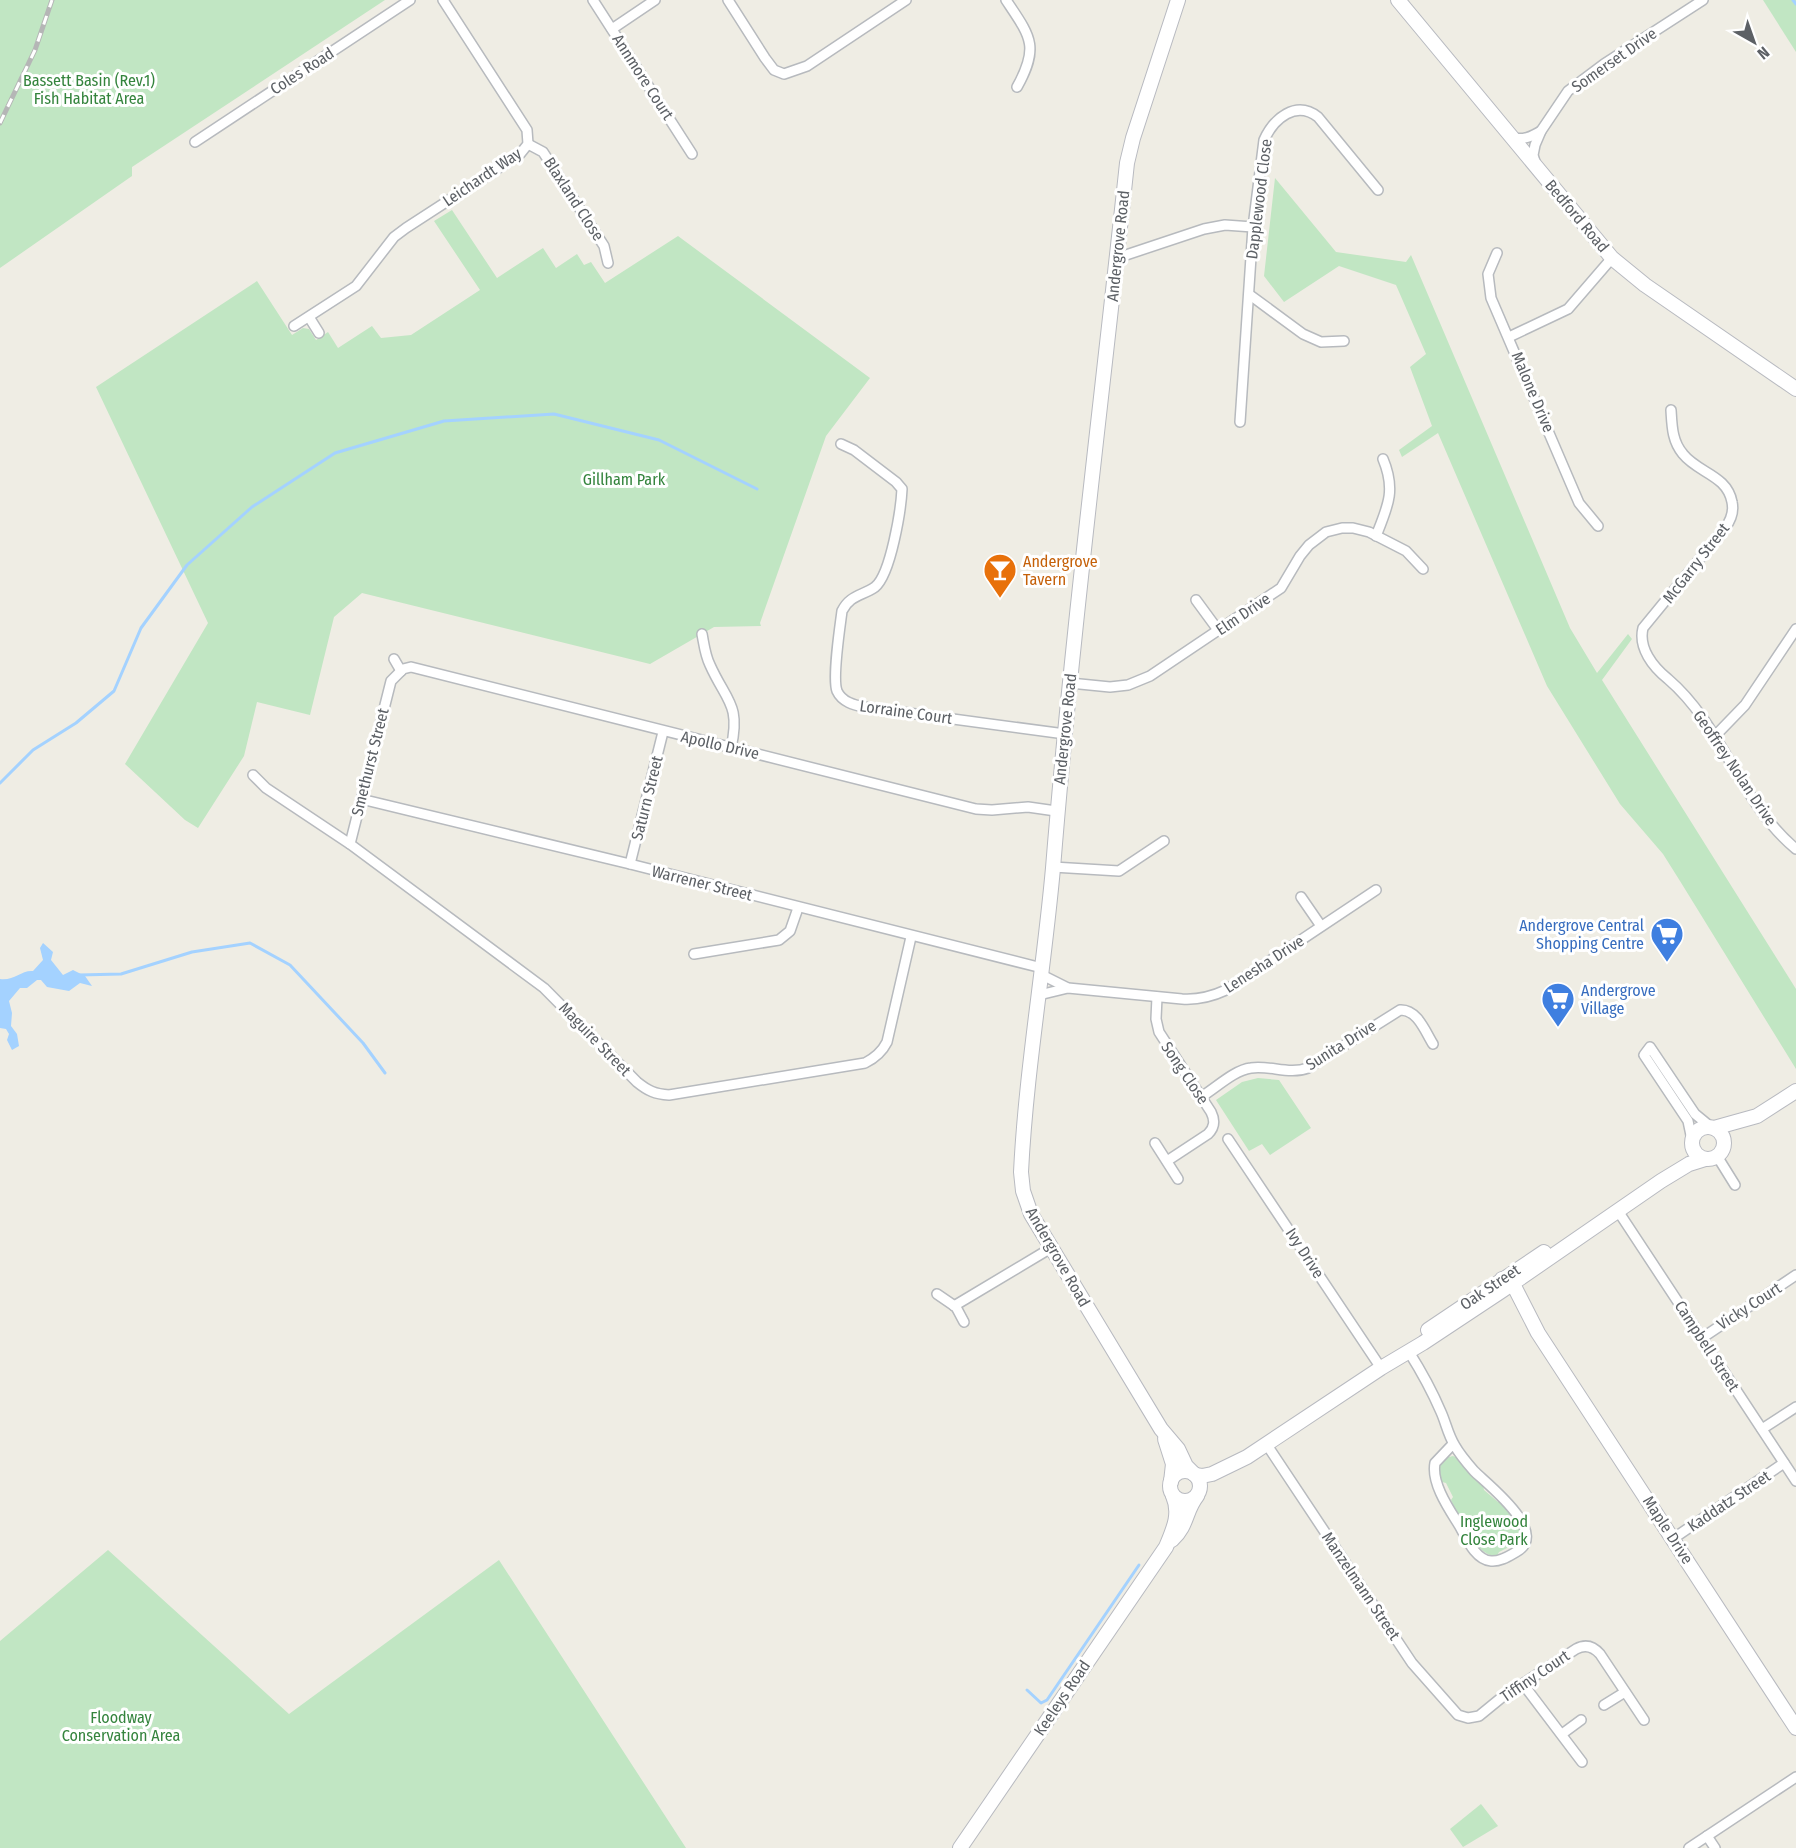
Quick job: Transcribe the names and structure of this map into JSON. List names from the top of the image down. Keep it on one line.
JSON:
{"streets":{"street":["Somerset Drive","Coles Road","Annmore Court","Leichardt Way","Blaxland Close","Dapplewood Close","Bedford Road","Andergrove Road","Malone Drive","McGarry Street","Elm Drive","Lorraine Court","Apollo Drive","Smethurst Street","Geoffrey Nolan Drive","Saturn Street","Warrener Street","Lenesha Drive","Maguire Street","Sunita Drive","Song Close","Ivy Drive","Oak Street","Vicky Court","Campbell Street","Kaddatz Street","Maple Drive","Manzelmann Street","Tiffiny Court","Keeleys Road"]},"crossings":[["Somerset Drive","Bedford Road"],["Leichardt Way","Blaxland Close"],["Andergrove Road","Elm Drive"],["Andergrove Road","Lorraine Court"],["Andergrove Road","Apollo Drive"],["Andergrove Road","Warrener Street"],["Andergrove Road","Lenesha Drive"],["Andergrove Road","Oak Street"],["Andergrove Road","Keeleys Road"],["McGarry Street","Geoffrey Nolan Drive"],["Apollo Drive","Smethurst Street"],["Apollo Drive","Saturn Street"],["Smethurst Street","Warrener Street"],["Smethurst Street","Maguire Street"],["Saturn Street","Warrener Street"],["Warrener Street","Lenesha Drive"],["Warrener Street","Maguire Street"],["Lenesha Drive","Song Close"],["Sunita Drive","Song Close"],["Ivy Drive","Oak Street"],["Oak Street","Campbell Street"],["Oak Street","Maple Drive"],["Oak Street","Manzelmann Street"],["Oak Street","Keeleys Road"],["Vicky Court","Campbell Street"],["Campbell Street","Kaddatz Street"],["Kaddatz Street","Maple Drive"],["Manzelmann Street","Tiffiny Court"]],"parks":["Bassett Basin (Rev.1) Fish Habitat Area","Gillham Park","Inglewood Close Park","Floodway Conservation Area"],"places":{"bar":["Andergrove Tavern"],"supermarket":["Andergrove Central Shopping Centre","Andergrove Village"]},"north":"bottom right"}
